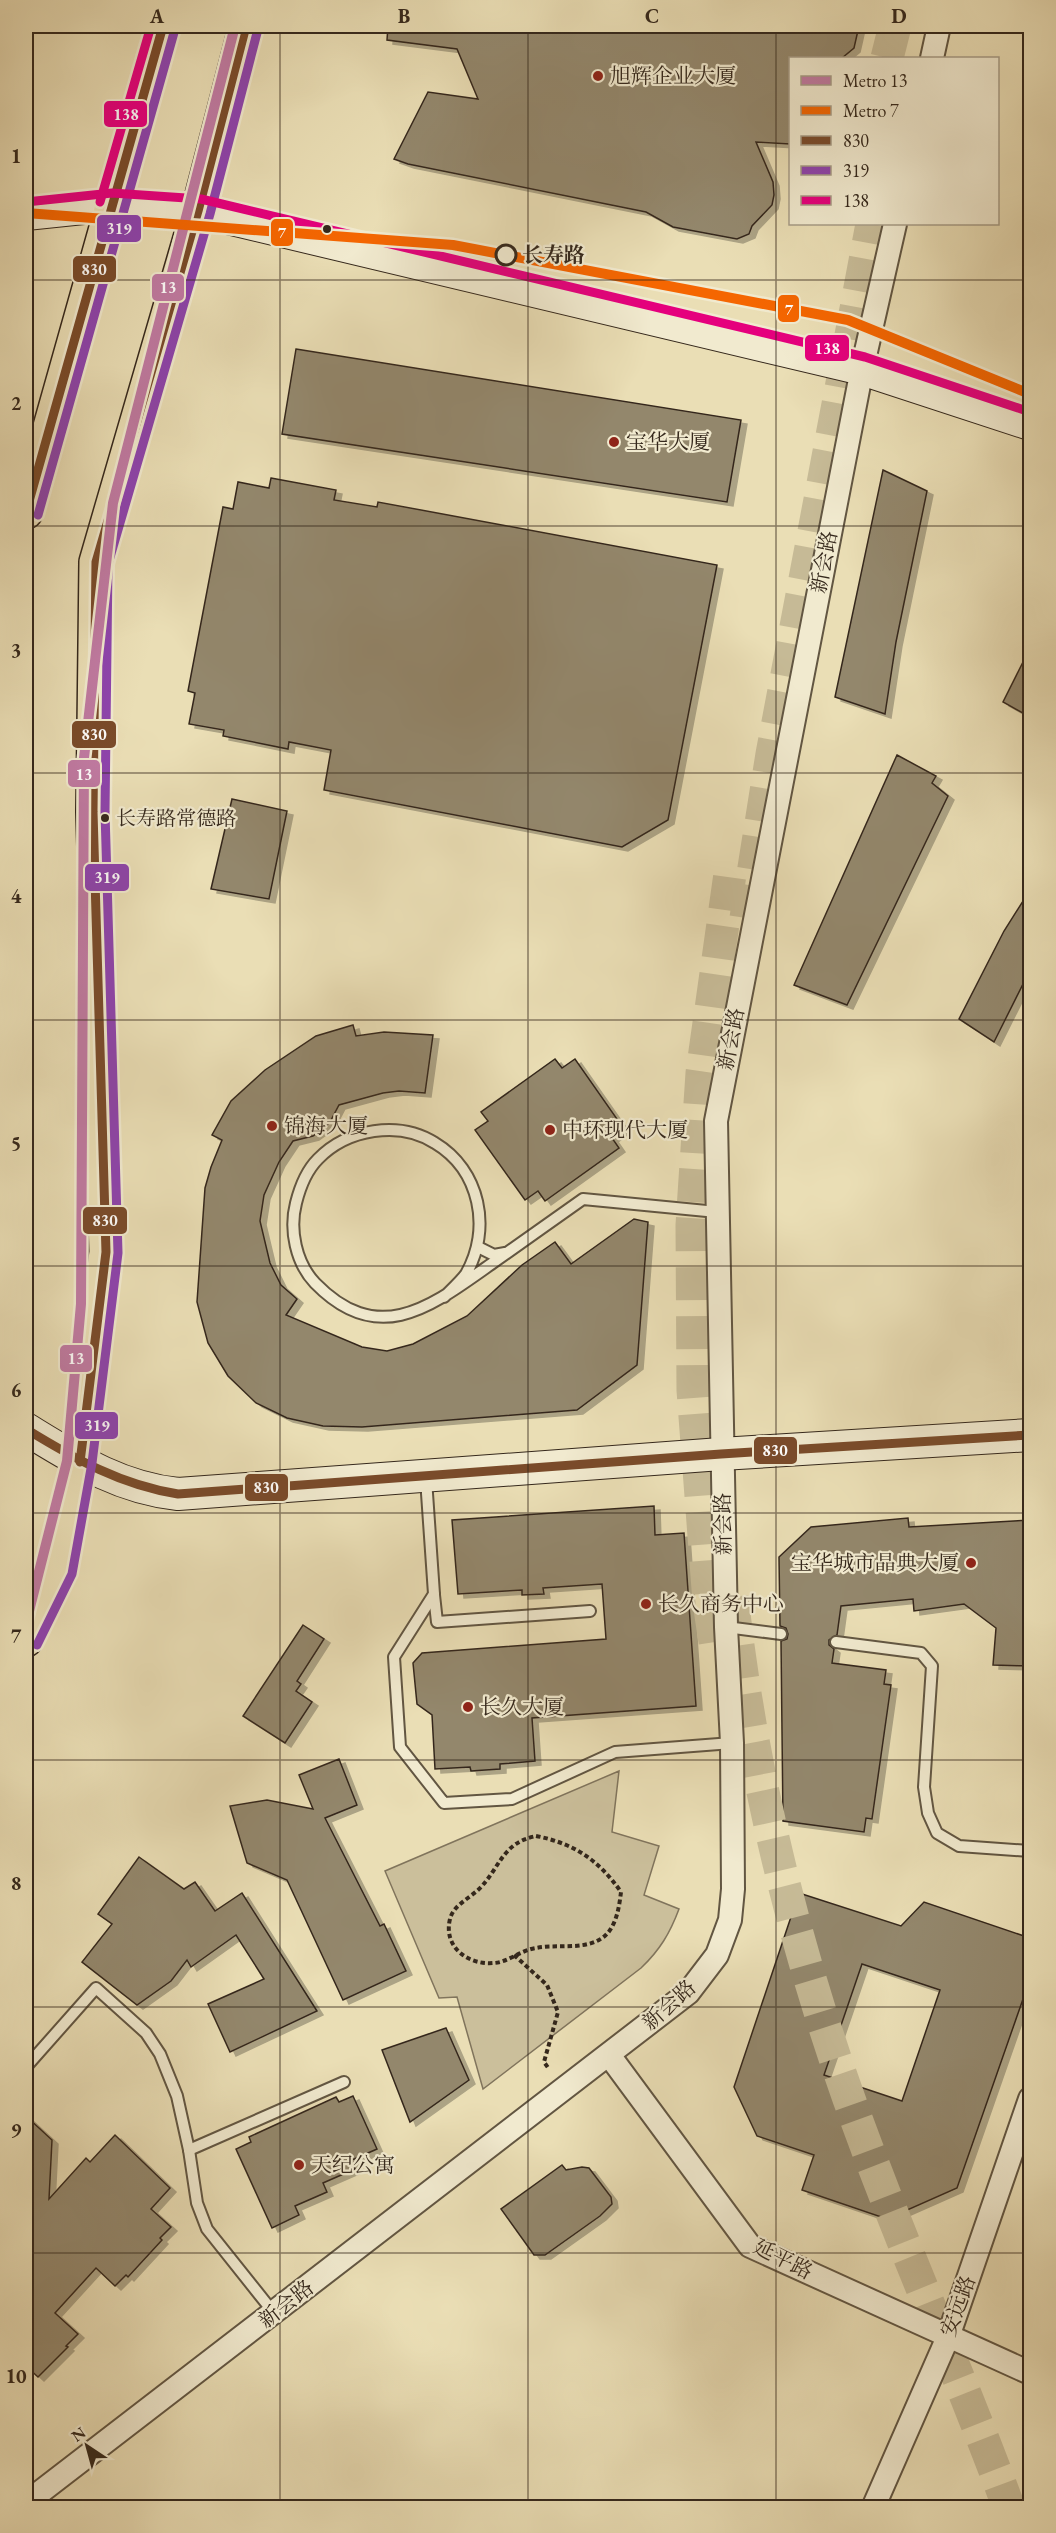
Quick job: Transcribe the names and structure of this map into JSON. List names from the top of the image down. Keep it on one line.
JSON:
{"streets":{"street":["新会路","延平路","安远路"]},"crossings":[["新会路","延平路"],["延平路","安远路"]],"places":["旭辉企业大厦","长寿路","宝华大厦","长寿路常德路","锦海大厦","中环现代大厦","宝华城市晶典大厦","长久商务中心","长久大厦","天纪公寓"],"lines":["metro line 13","transit line 830","transit line 138","transit line 319","metro line 7"],"legend":["Metro 13","Metro 7","830","319","138"],"north":"top left","grid":{"columns":["A","B","C","D"],"rows":["1","2","3","4","5","6","7","8","9","10"]}}
